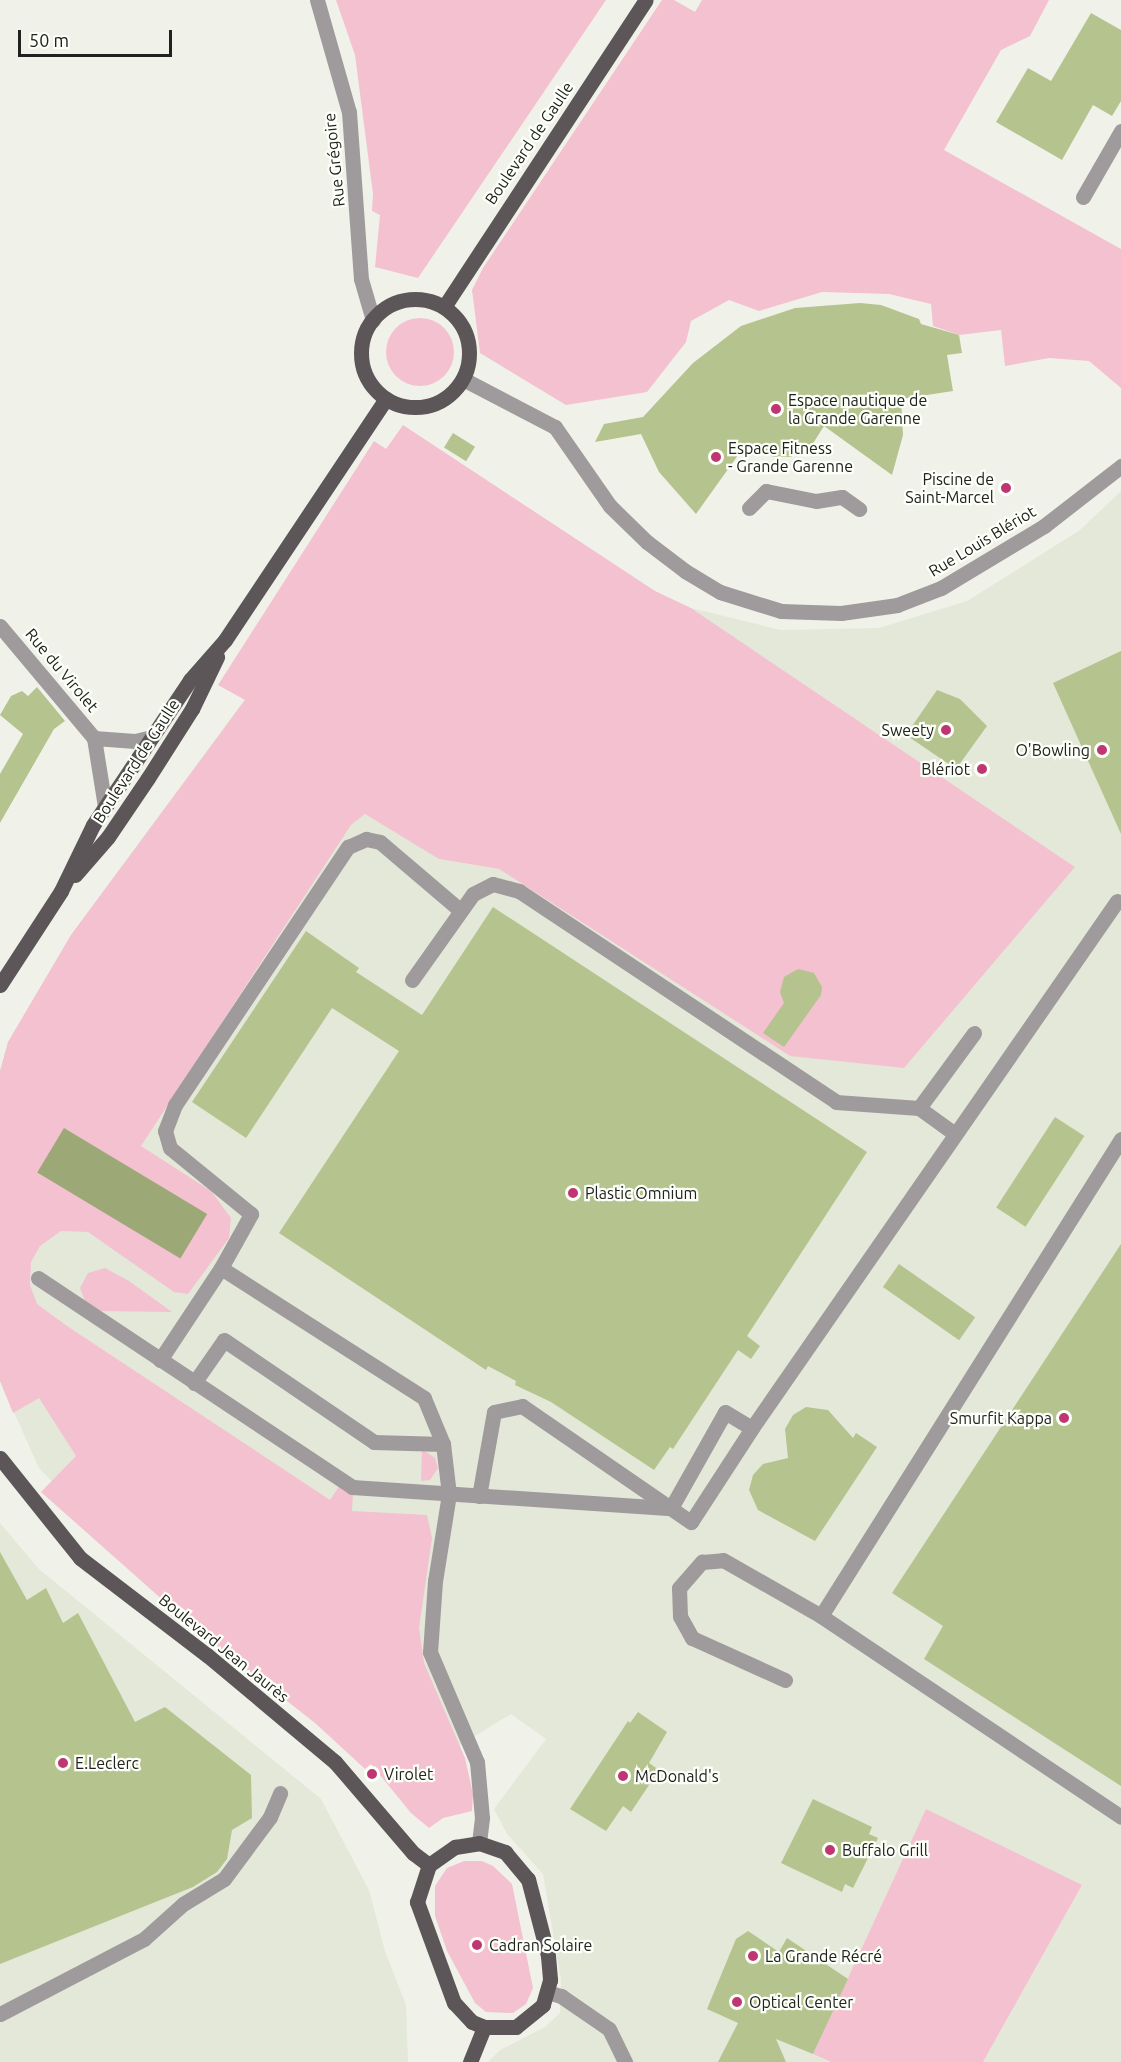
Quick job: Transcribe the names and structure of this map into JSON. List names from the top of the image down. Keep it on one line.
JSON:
{"streets":{"main road":["Boulevard de Gaulle","Boulevard Jean Jaurès"],"street":["Rue Grégoire","Rue Louis Blériot","Rue du Virolet"]},"crossings":[["Boulevard de Gaulle","Rue Grégoire"],["Boulevard de Gaulle","Rue Louis Blériot"],["Boulevard de Gaulle","Rue du Virolet"],["Rue Grégoire","Rue Louis Blériot"]],"places":["Espace nautique de la Grande Garenne","Espace Fitness - Grande Garenne","Piscine de Saint-Marcel","Sweety","O'Bowling","Blériot","Plastic Omnium","Smurfit Kappa","E.Leclerc","Virolet","McDonald's","Buffalo Grill","Cadran Solaire","La Grande Récré","Optical Center"],"scale_bar":"50 m"}
